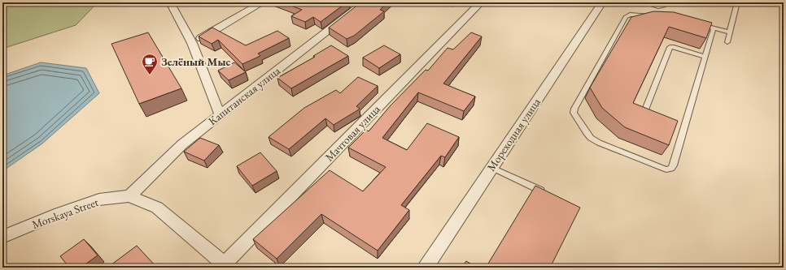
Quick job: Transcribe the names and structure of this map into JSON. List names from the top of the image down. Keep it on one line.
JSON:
{"streets":{"street":["Капитанская улица","Мачтовая улица","Мореходная улица","Morskaya Street"]},"crossings":[["Капитанская улица","Morskaya Street"]],"places":{"cafe":["Зелёный Мыс"]}}
